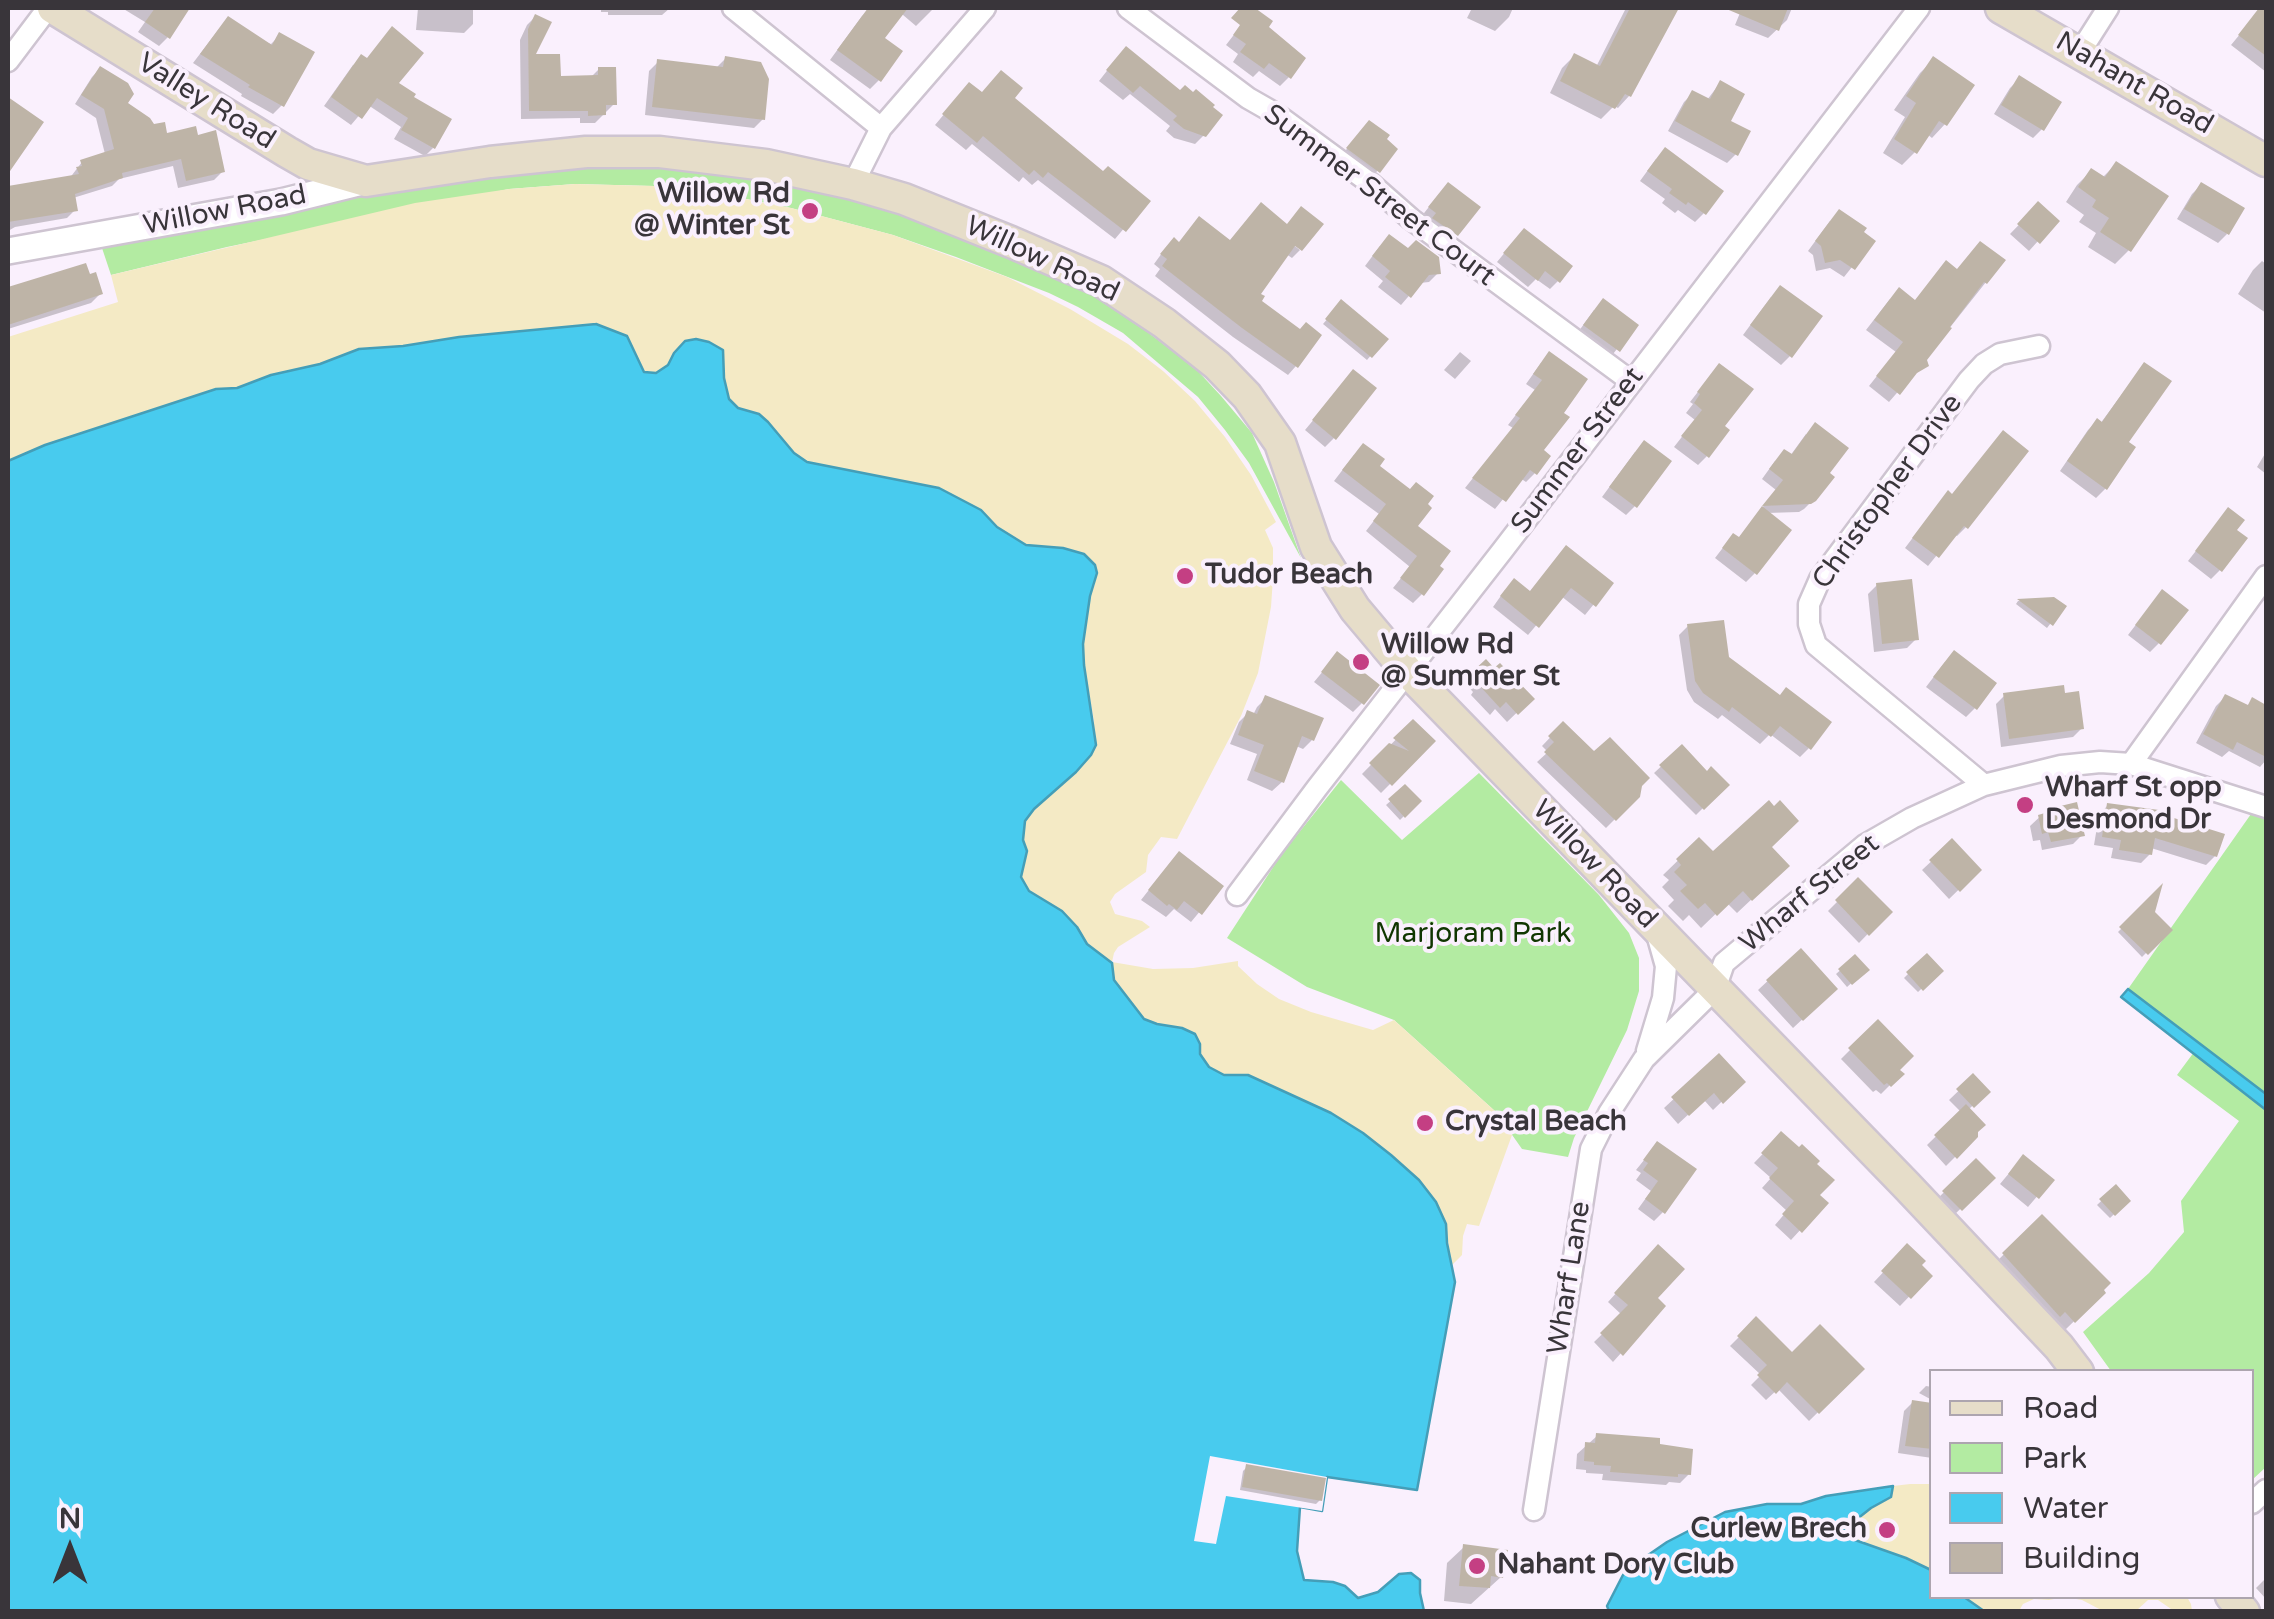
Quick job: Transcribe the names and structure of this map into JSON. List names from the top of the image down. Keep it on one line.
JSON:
{"streets":{"main road":["Nahant Road","Valley Road","Willow Road"],"street":["Summer Street Court","Summer Street","Christopher Drive","Wharf Street","Wharf Lane"]},"crossings":[["Valley Road","Willow Road"],["Summer Street Court","Summer Street"],["Willow Road","Summer Street"],["Willow Road","Wharf Street"],["Willow Road","Wharf Lane"],["Christopher Drive","Wharf Street"],["Wharf Street","Wharf Lane"]],"parks":["Marjoram Park"],"places":["Willow Rd @ Winter St","Tudor Beach","Willow Rd @ Summer St","Wharf St opp Desmond Dr","Crystal Beach","Curlew Brech","Nahant Dory Club"],"legend":["Road","Park","Water","Building"],"north":"top"}
